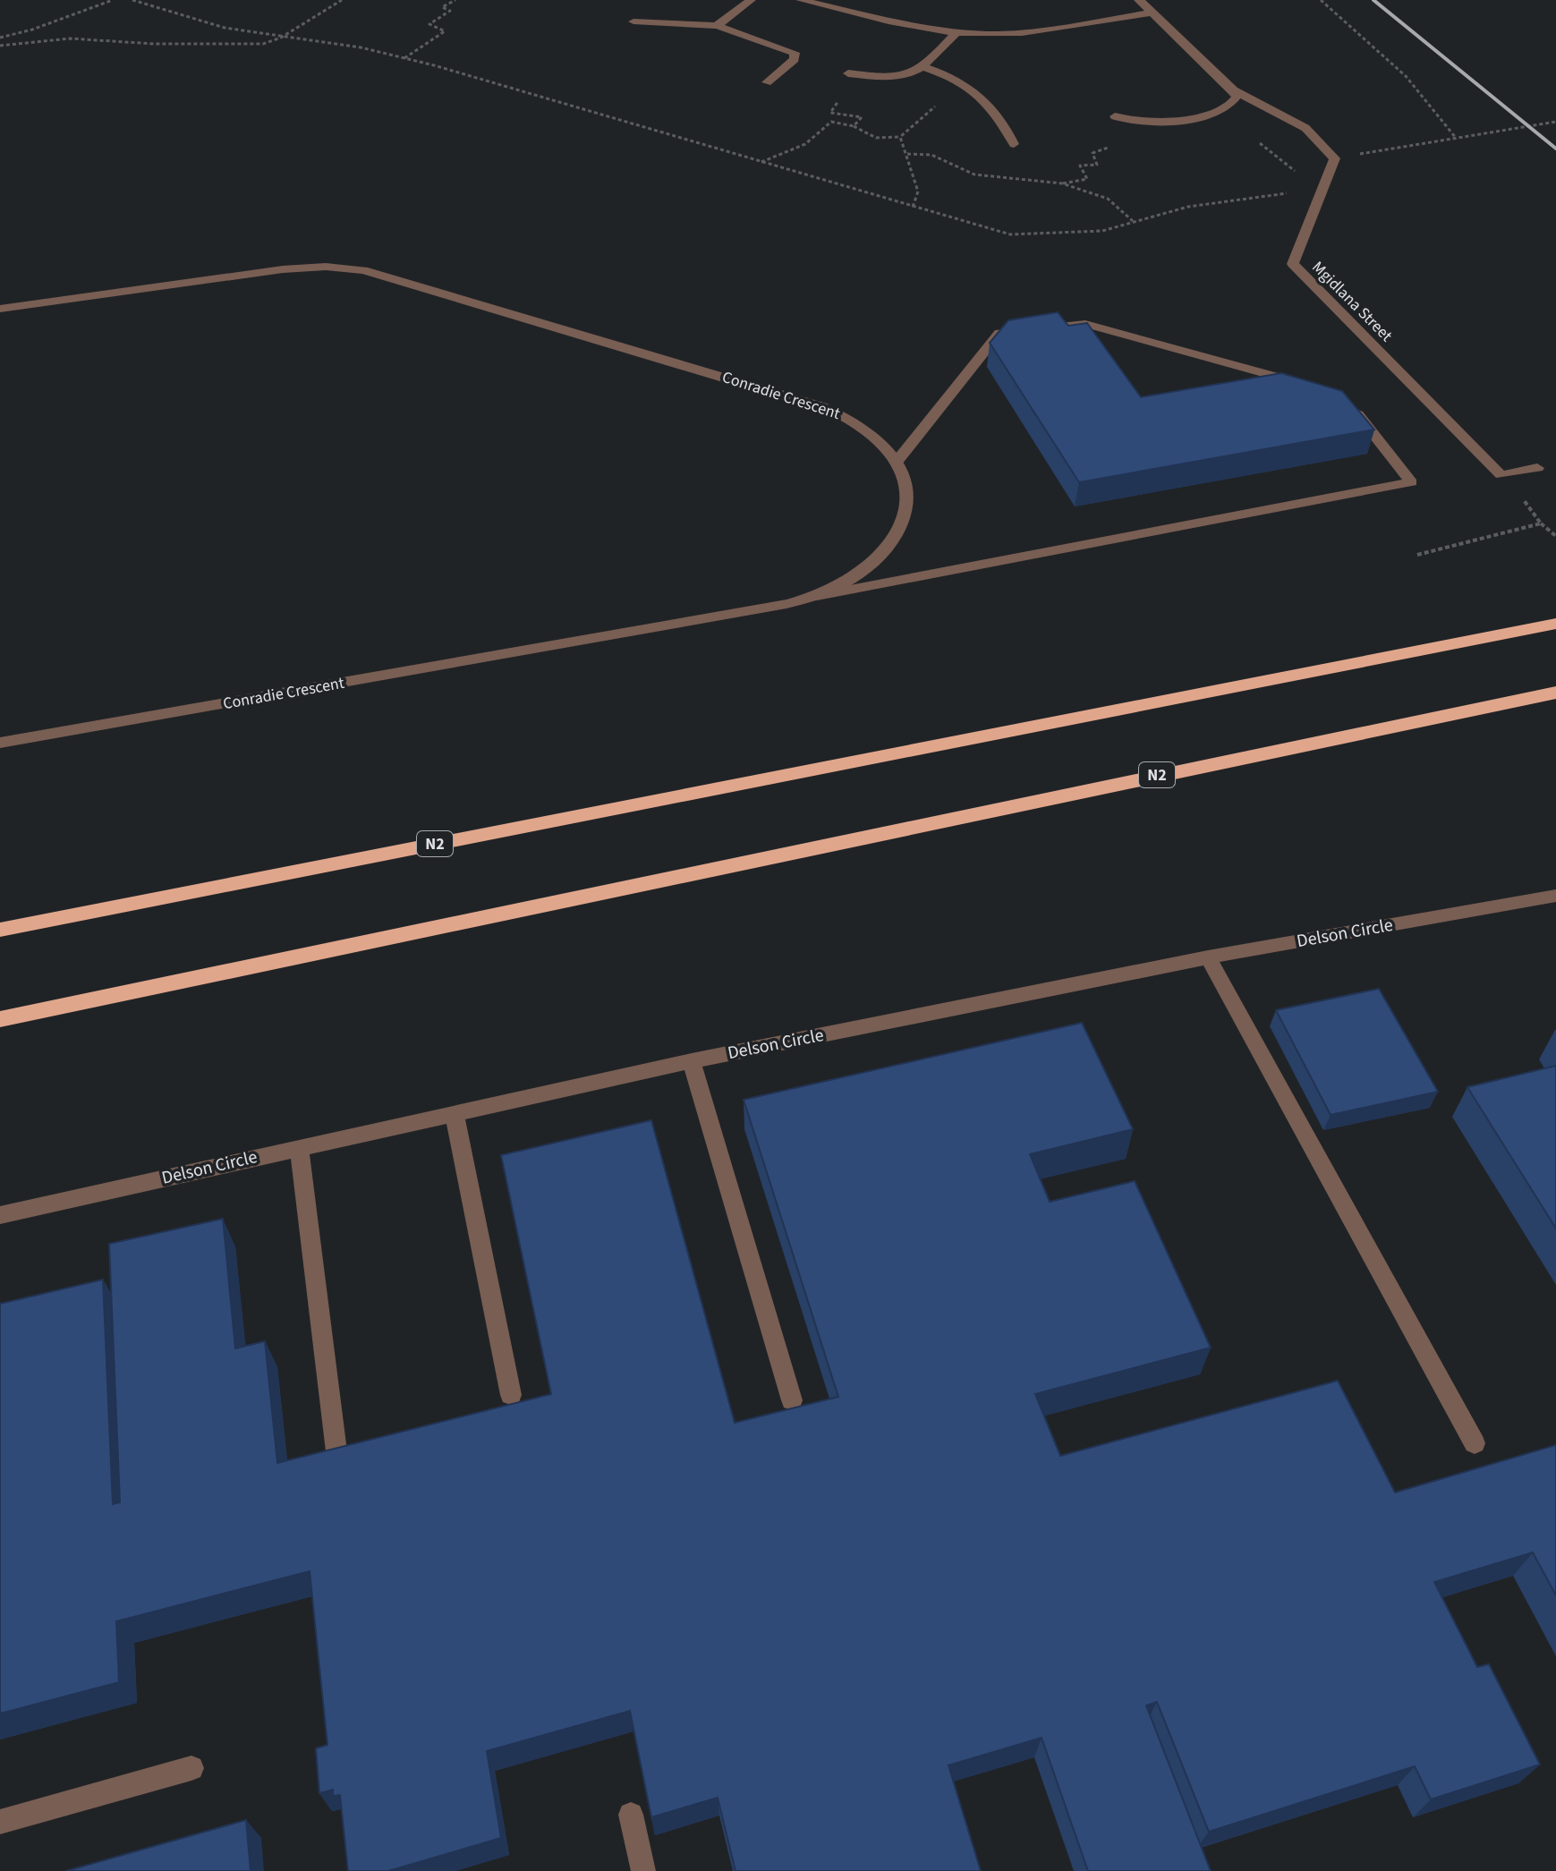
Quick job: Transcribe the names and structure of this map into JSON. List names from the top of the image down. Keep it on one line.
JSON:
{"streets":{"highway":["N2"],"street":["Mgidlana Street","Conradie Crescent","Delson Circle"]}}
